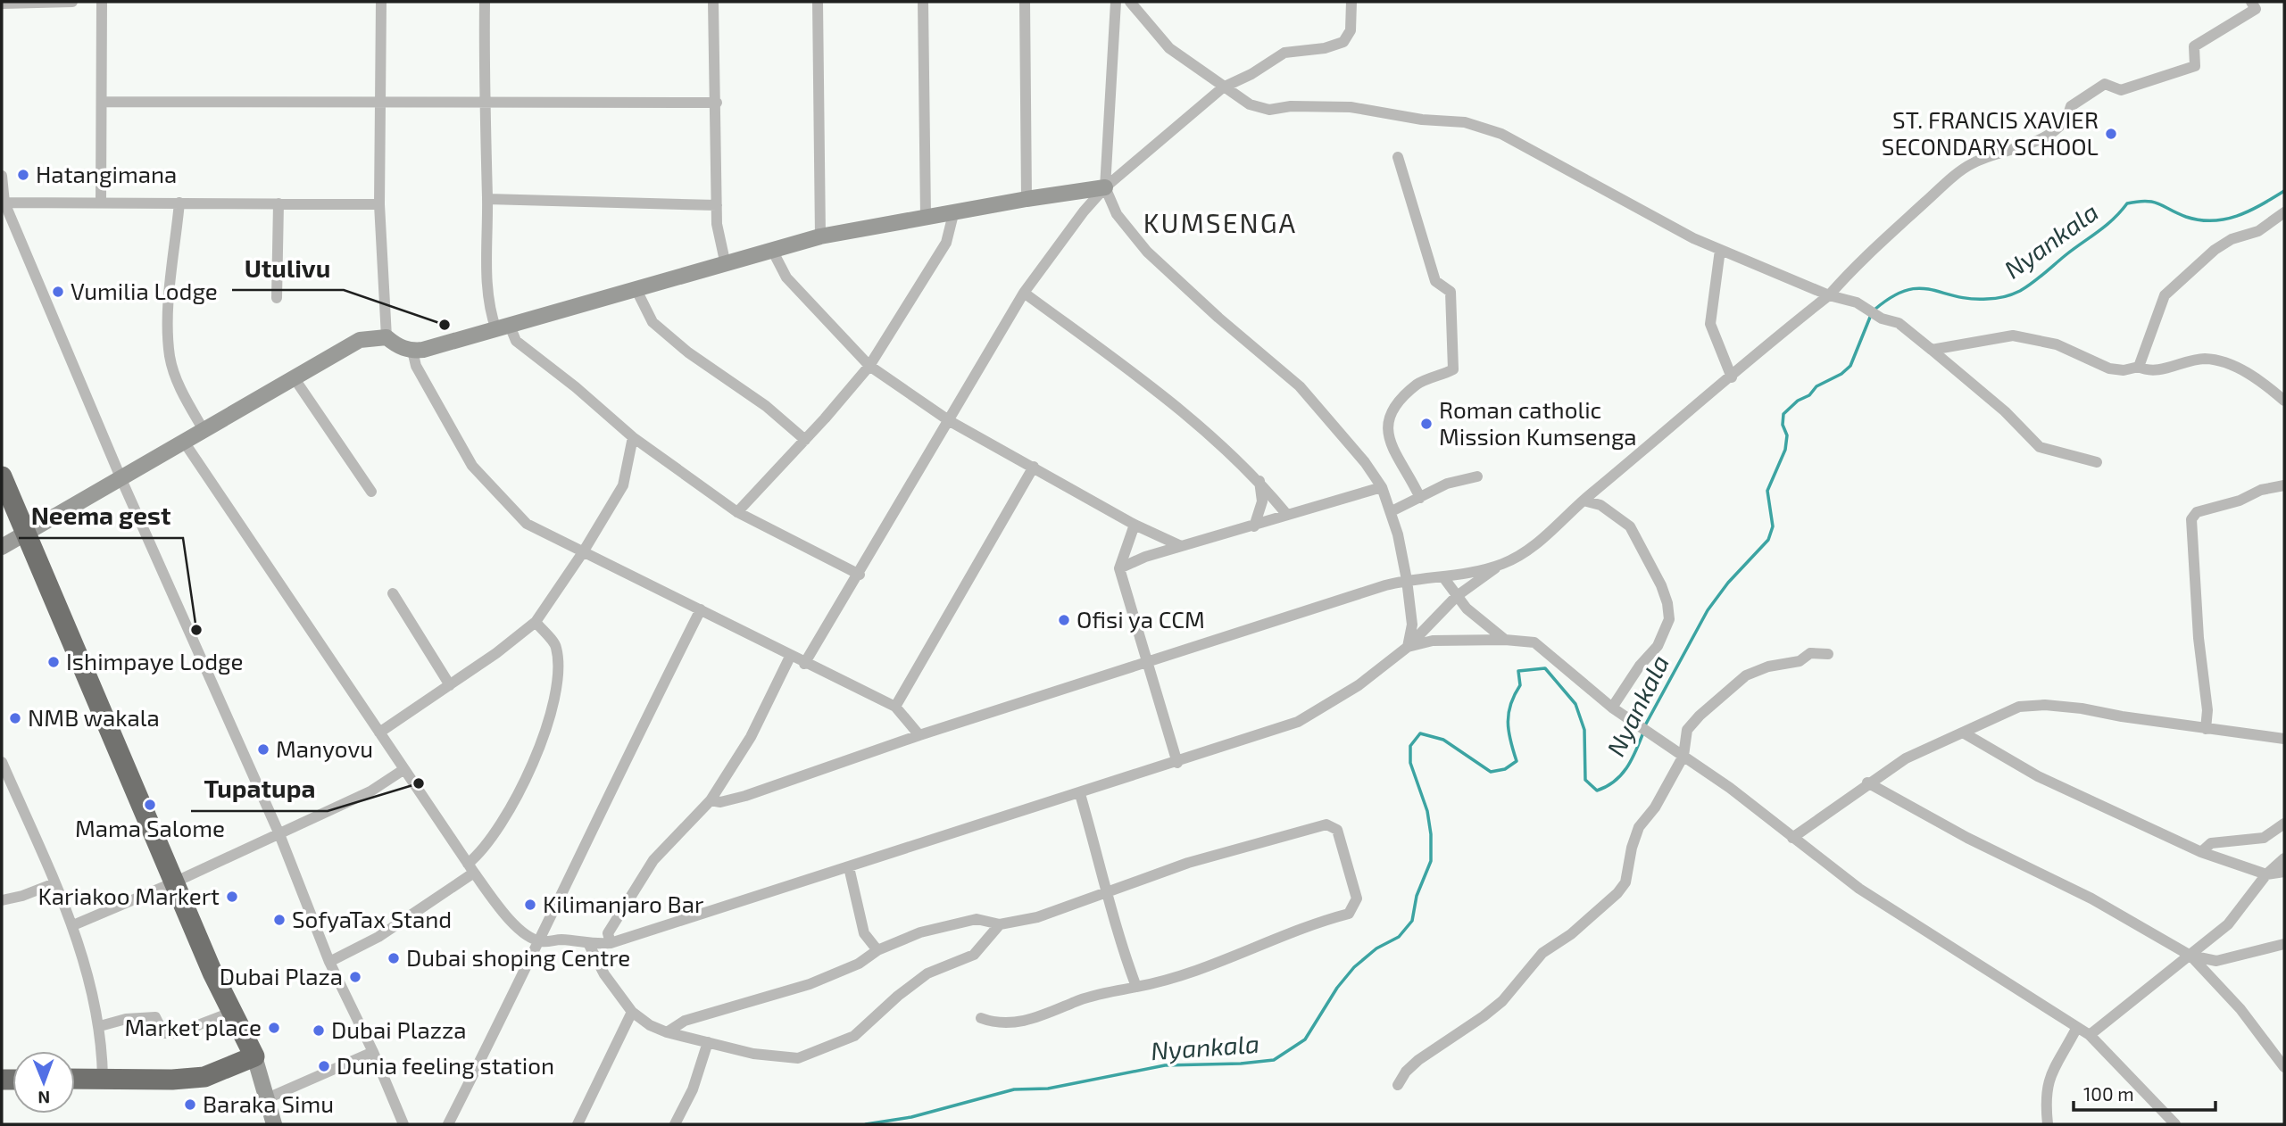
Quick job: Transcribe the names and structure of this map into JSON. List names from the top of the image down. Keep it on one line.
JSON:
{"districts":["KUMSENGA"],"water":["Nyankala"],"places":["ST. FRANCIS XAVIER SECONDARY SCHOOL","Hatangimana","Vumilia Lodge","Utulivu","Roman catholic Mission Kumsenga","Ofisi ya CCM","Neema gest","Ishimpaye Lodge","NMB wakala","Manyovu","Tupatupa","Mama Salome","Kariakoo Markert","Kilimanjaro Bar","SofyaTax Stand","Dubai shoping Centre","Dubai Plaza","Market place","Dubai Plazza","Dunia feeling station","Baraka Simu"],"scale_bar":"100 m","north":"bottom"}
